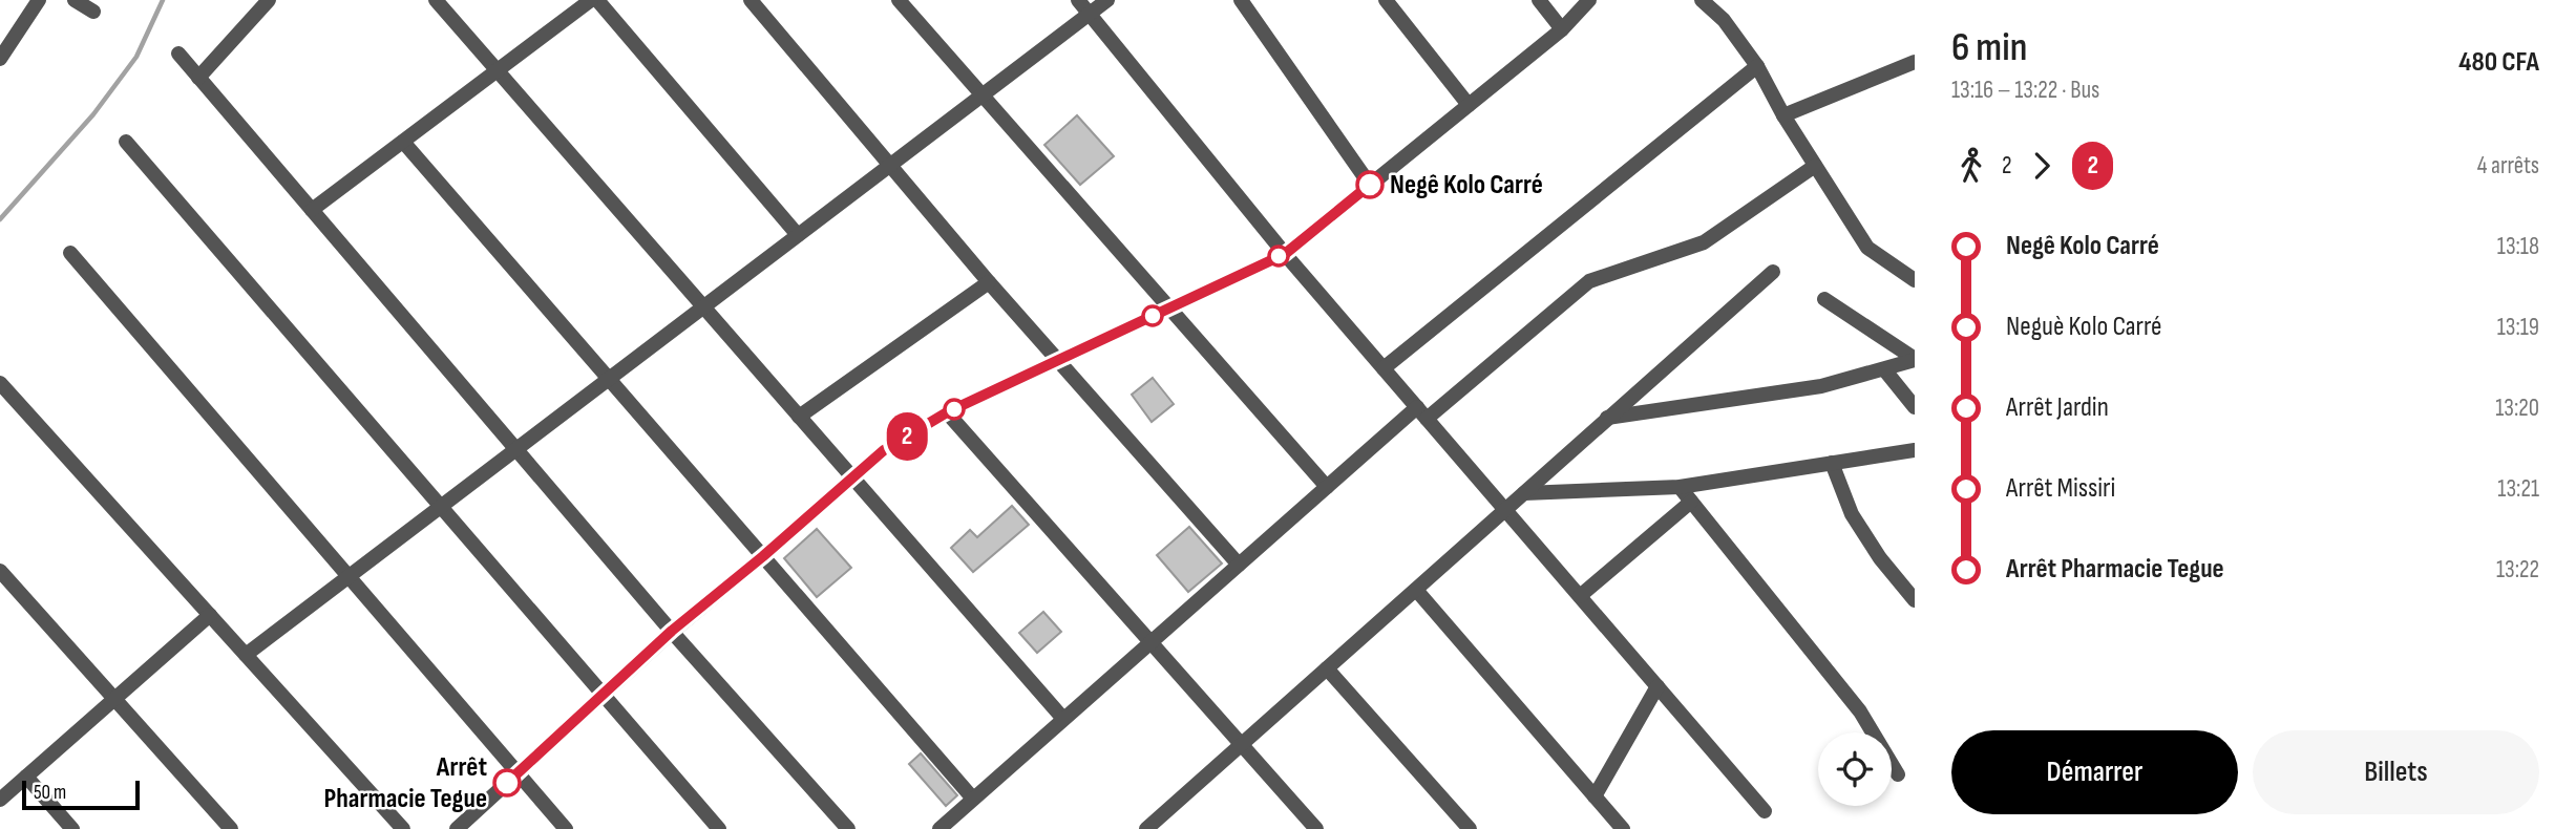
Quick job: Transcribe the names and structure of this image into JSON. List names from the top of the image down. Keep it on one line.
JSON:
{"places":["Negê Kolo Carré","Arrêt Pharmacie Tegue"],"lines":["bus line 2"],"scale_bar":"50 m","page":{"on_map":"2","heading":["6 min","13:16 – 13:22 · Bus","480 CFA"],"legs":["2","2","4 arrêts"],"list":[{"name":"Negê Kolo Carré","value":"13:18"},{"name":"Neguè Kolo Carré","value":"13:19"},{"name":"Arrêt Jardin","value":"13:20"},{"name":"Arrêt Missiri","value":"13:21"},{"name":"Arrêt Pharmacie Tegue","value":"13:22"}],"buttons":["Démarrer","Billets"],"scale":"50 m"}}
